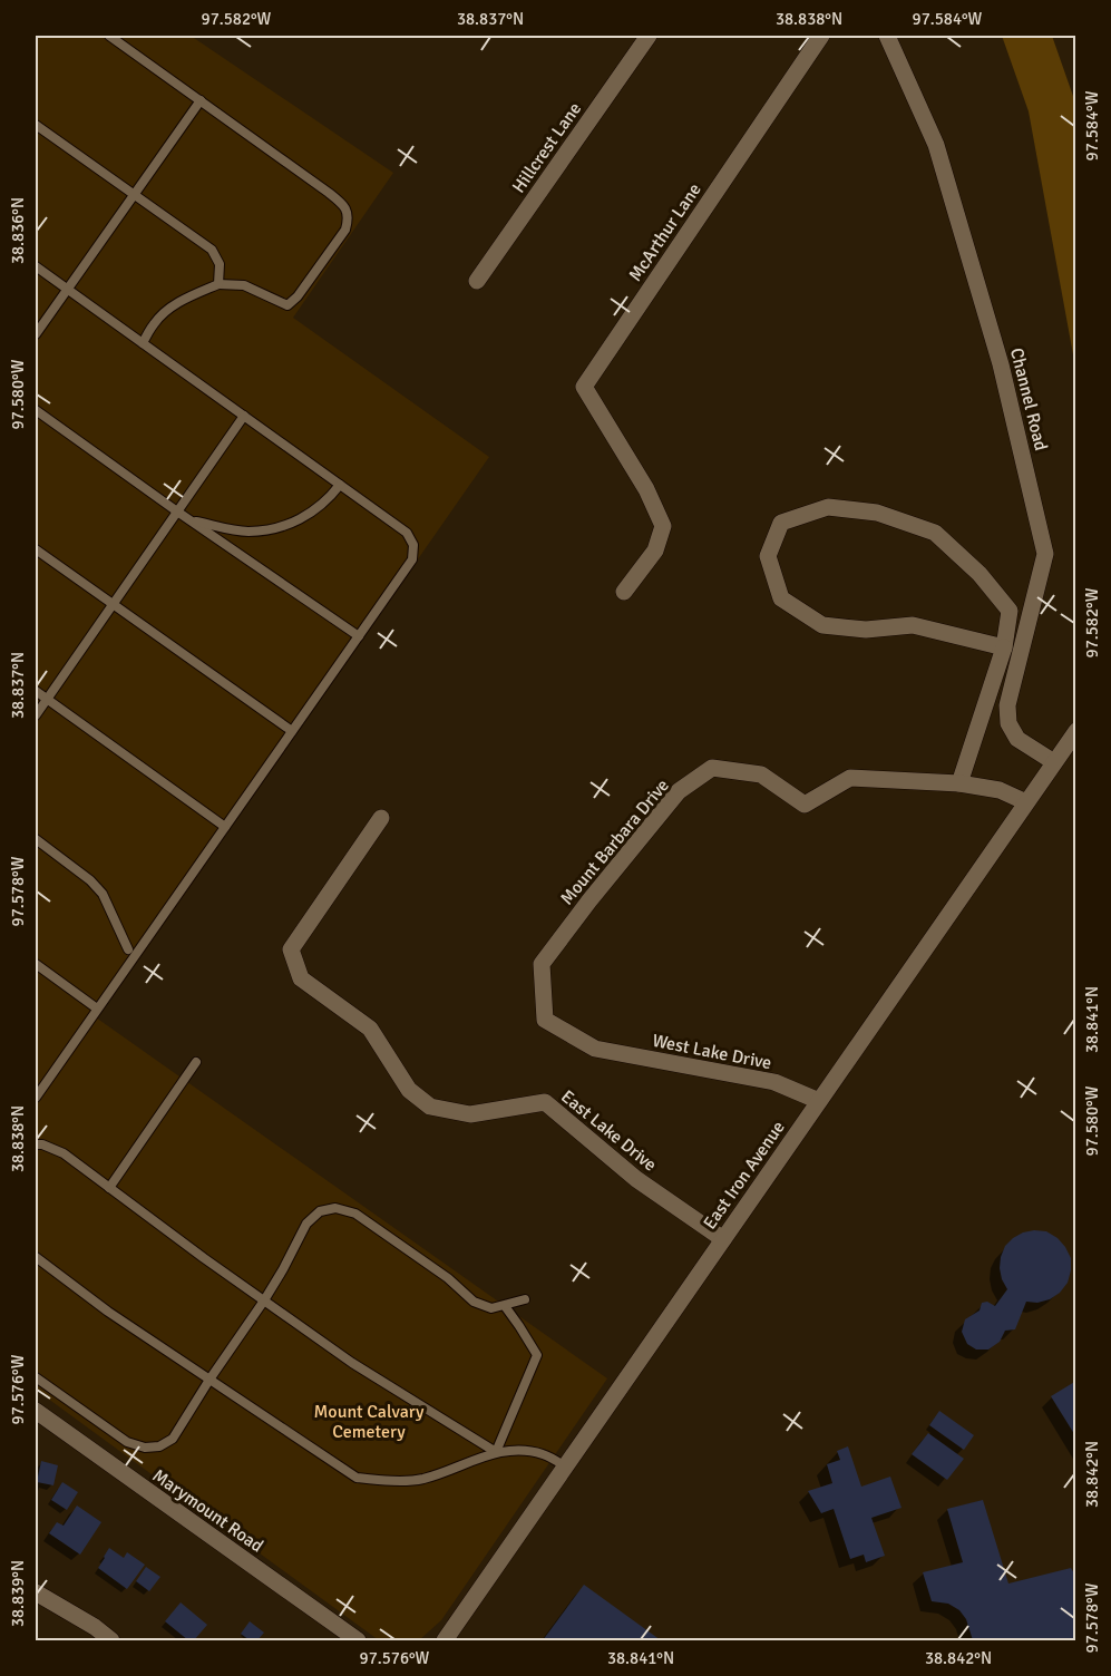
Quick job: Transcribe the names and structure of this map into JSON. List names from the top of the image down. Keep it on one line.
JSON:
{"streets":{"street":["Hillcrest Lane","McArthur Lane","Channel Road","Mount Barbara Drive","West Lake Drive","East Lake Drive","East Iron Avenue","Marymount Road"]},"crossings":[["Channel Road","East Iron Avenue"],["Mount Barbara Drive","West Lake Drive"],["Mount Barbara Drive","East Iron Avenue"],["West Lake Drive","East Iron Avenue"],["East Lake Drive","East Iron Avenue"]],"parks":["Mount Calvary Cemetery"],"coordinates":["97.582°W","38.837°N","38.838°N","97.584°W","38.836°N","97.580°W","97.578°W","38.841°N","97.576°W","38.842°N","38.839°N"]}
